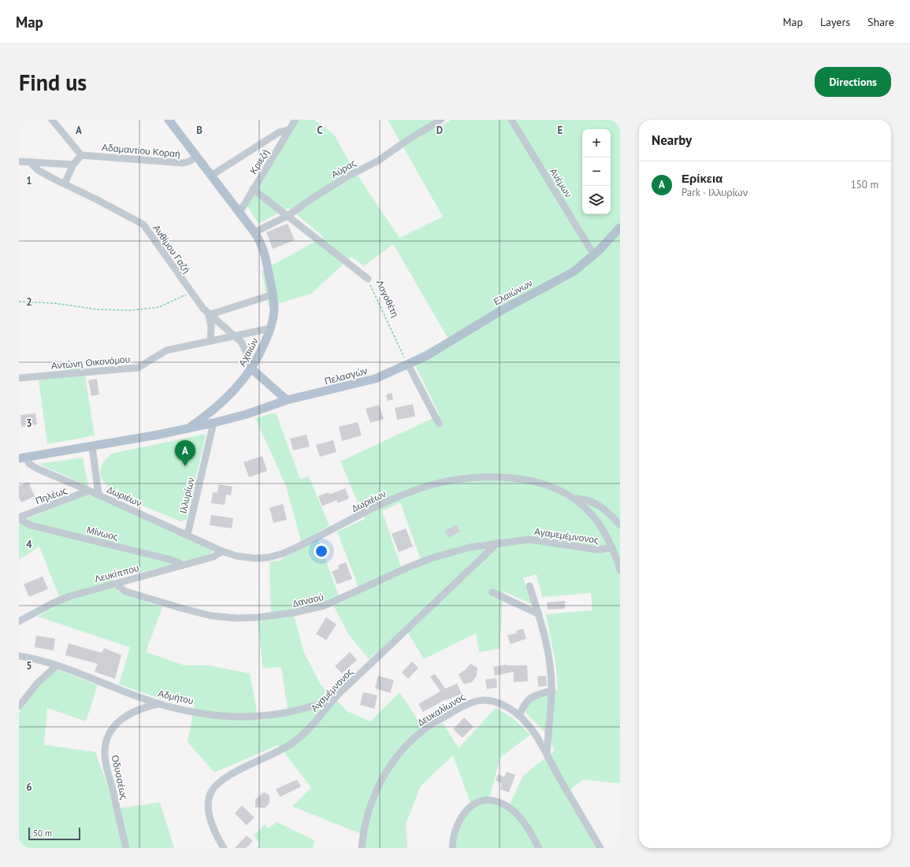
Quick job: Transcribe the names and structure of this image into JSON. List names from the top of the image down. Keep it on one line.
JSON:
{"streets":{"main road":["Ελαιώνων","Αχαιών","Πελασγών"],"street":["Αδαμαντίου Κοραή","Κριεζή","Αύρας","Ανέμων","Ανθίμου Γαζή","Λογοθέτη","Αντώνη Οικονόμου","Πηλέως","Ιλλυρίων","Δωριέων","Μίνωος","Αγαμεμέμνονος","Λευκίππου","Δαναού","Αγαμέμνονος","Αδμήτου","Δευκαλίωνος","Οδυσσέως"]},"crossings":[["Αδαμαντίου Κοραή","Αχαιών"],["Κριεζή","Λογοθέτη"],["Κριεζή","Αχαιών"],["Αύρας","Λογοθέτη"],["Αύρας","Αχαιών"],["Ανέμων","Ελαιώνων"],["Ανθίμου Γαζή","Αχαιών"],["Ανθίμου Γαζή","Αντώνη Οικονόμου"],["Ελαιώνων","Λογοθέτη"],["Ελαιώνων","Πελασγών"],["Λογοθέτη","Πελασγών"],["Αχαιών","Αντώνη Οικονόμου"],["Αχαιών","Πελασγών"],["Αχαιών","Δωριέων"],["Πελασγών","Ιλλυρίων"],["Πηλέως","Δωριέων"],["Πηλέως","Μίνωος"],["Ιλλυρίων","Δωριέων"],["Δωριέων","Αγαμεμέμνονος"],["Δωριέων","Λευκίππου"],["Μίνωος","Λευκίππου"],["Αγαμεμέμνονος","Δαναού"],["Αγαμεμέμνονος","Αγαμέμνονος"],["Λευκίππου","Δαναού"],["Δαναού","Αγαμέμνονος"],["Αγαμέμνονος","Αδμήτου"],["Αδμήτου","Οδυσσέως"]],"scale_bar":"50 m","page":{"header":"Map","nav":["Map","Layers","Share"],"buttons":"Directions","title":"Find us","heading":"Nearby","map_buttons":["+","−"],"list":[{"mark":"A","name":"Ερίκεια","note":"Park · Ιλλυρίων","value":"150 m"}],"pins":"A","scale":"50 m"},"grid":{"columns":["A","B","C","D","E"],"rows":["1","2","3","4","5","6"]}}
